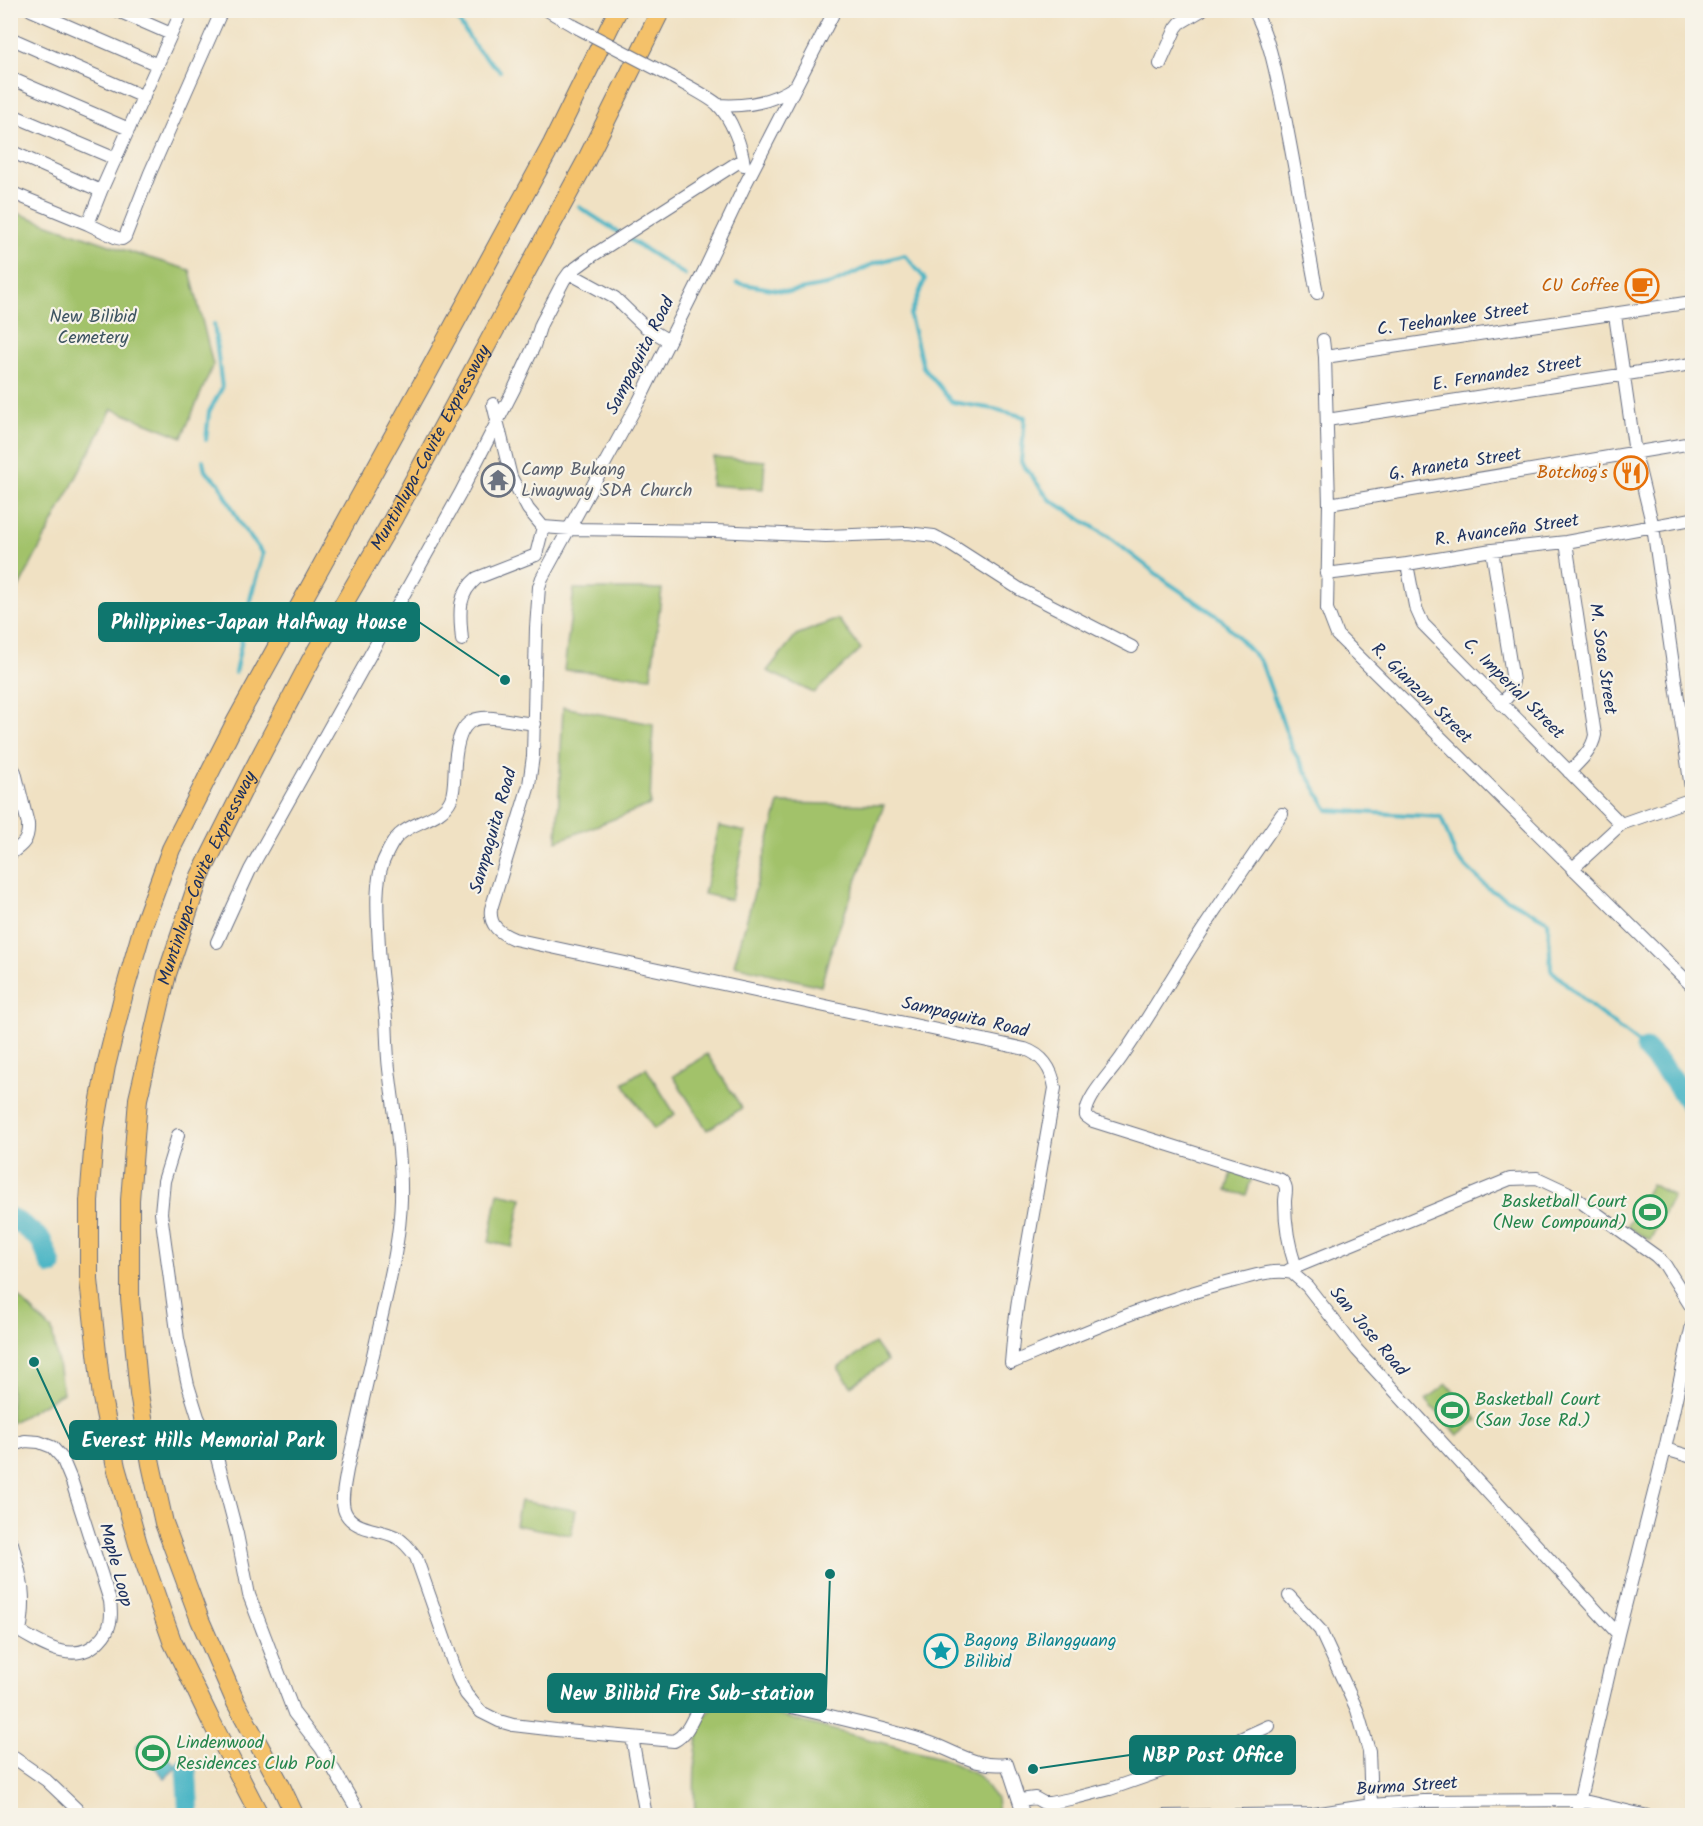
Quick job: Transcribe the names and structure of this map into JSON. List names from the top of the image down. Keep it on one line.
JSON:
{"streets":{"highway":["Muntinlupa-Cavite Expressway"],"street":["C. Teehankee Street","Sampaguita Road","E. Fernandez Street","G. Araneta Street","R. Avanceña Street","M. Sosa Street","C. Imperial Street","R. Gianzon Street","San Jose Road","Maple Loop","Burma Street"]},"crossings":[["C. Teehankee Street","R. Gianzon Street"],["Sampaguita Road","San Jose Road"],["E. Fernandez Street","R. Gianzon Street"],["G. Araneta Street","R. Gianzon Street"],["R. Avanceña Street","M. Sosa Street"],["R. Avanceña Street","C. Imperial Street"],["R. Avanceña Street","R. Gianzon Street"],["M. Sosa Street","C. Imperial Street"]],"parks":["New Bilibid Cemetery"],"places":{"cafe":["CU Coffee"],"restaurant":["Botchog's"],"temple":["Camp Bukang Liwayway SDA Church"],"other":["Philippines-Japan Halfway House","Everest Hills Memorial Park","New Bilibid Fire Sub-station","NBP Post Office"],"sports":["Basketball Court (New Compound)","Basketball Court (San Jose Rd.)","Lindenwood Residences Club Pool"],"place":["Bagong Bilangguang Bilibid"]}}
